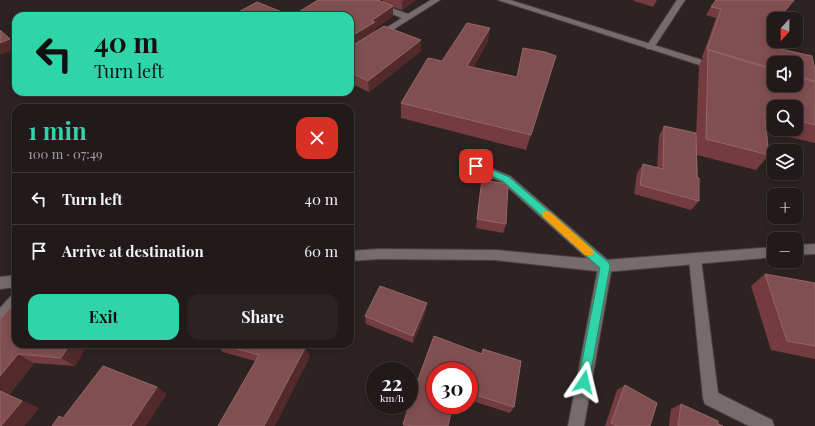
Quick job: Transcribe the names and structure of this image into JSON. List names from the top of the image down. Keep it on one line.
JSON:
{"north":"bottom","page":{"map_buttons":["+","−"],"turn":["40 m","Turn left"],"heading":["1 min","100 m · 07:49"],"list":[{"name":"Turn left","value":"40 m"},{"name":"Arrive at destination","value":"60 m"}],"buttons":["Exit","Share"],"speed":"22 km/h","limit":"30"}}
